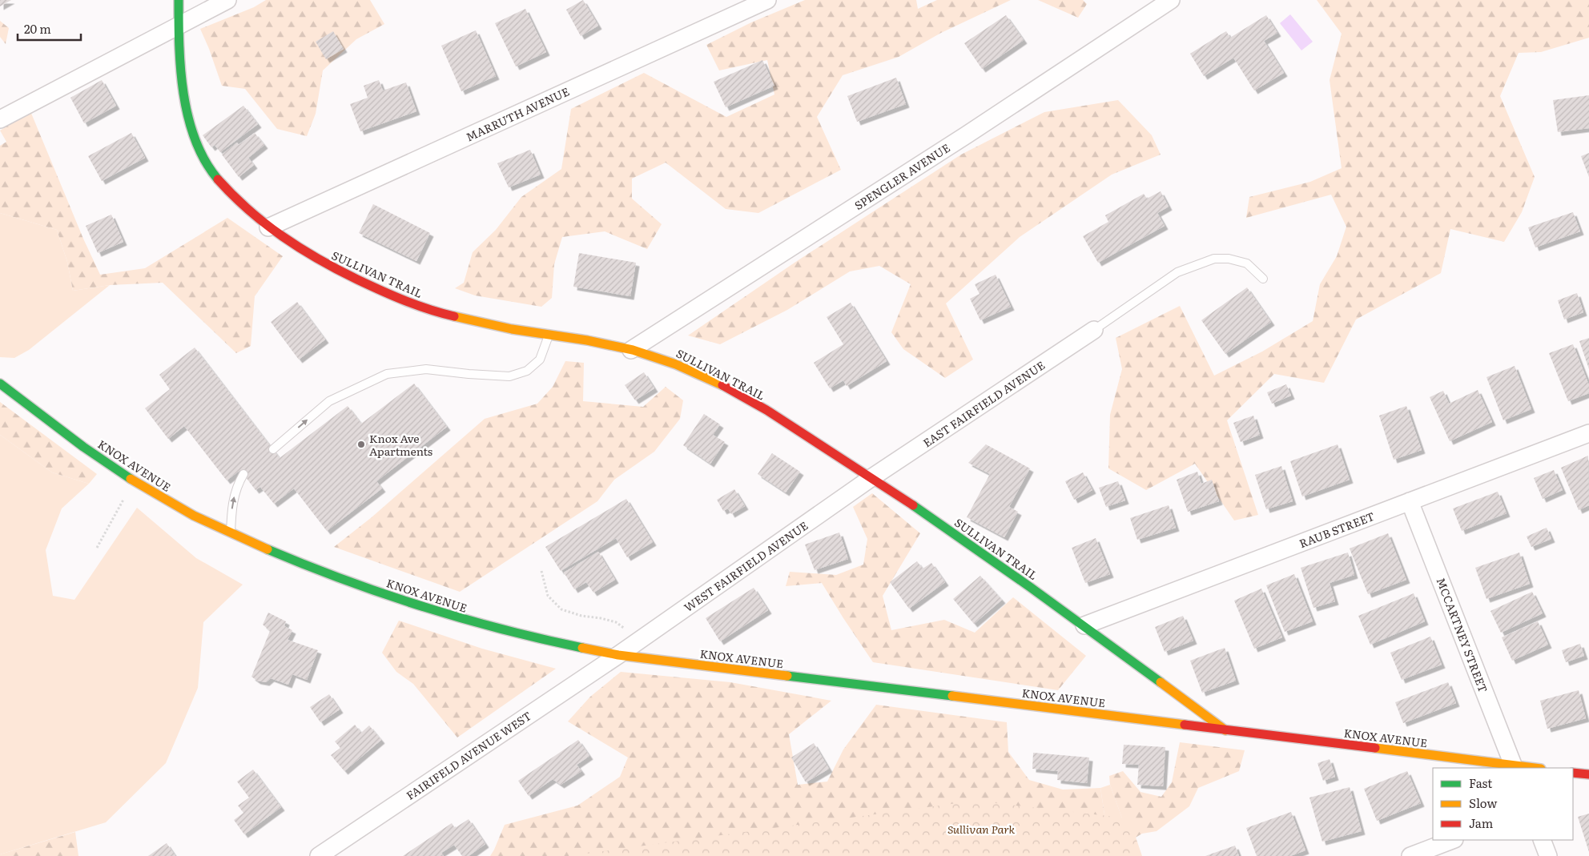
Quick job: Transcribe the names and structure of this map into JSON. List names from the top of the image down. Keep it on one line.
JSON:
{"streets":{"main road":["SULLIVAN TRAIL","KNOX AVENUE"],"street":["MARRUTH AVENUE","SPENGLER AVENUE","EAST FAIRFIELD AVENUE","RAUB STREET","WEST FAIRFIELD AVENUE","MCCARTNEY STREET","FAIRIFELD AVENUE WEST"]},"crossings":[["MARRUTH AVENUE","SULLIVAN TRAIL"],["SPENGLER AVENUE","SULLIVAN TRAIL"],["SULLIVAN TRAIL","EAST FAIRFIELD AVENUE"],["SULLIVAN TRAIL","KNOX AVENUE"],["SULLIVAN TRAIL","RAUB STREET"],["SULLIVAN TRAIL","WEST FAIRFIELD AVENUE"],["EAST FAIRFIELD AVENUE","WEST FAIRFIELD AVENUE"],["KNOX AVENUE","WEST FAIRFIELD AVENUE"],["KNOX AVENUE","MCCARTNEY STREET"],["KNOX AVENUE","FAIRIFELD AVENUE WEST"],["RAUB STREET","MCCARTNEY STREET"],["WEST FAIRFIELD AVENUE","FAIRIFELD AVENUE WEST"]],"parks":["Sullivan Park"],"places":["Knox Ave Apartments"],"legend":["Fast","Slow","Jam"],"scale_bar":"20 m"}
